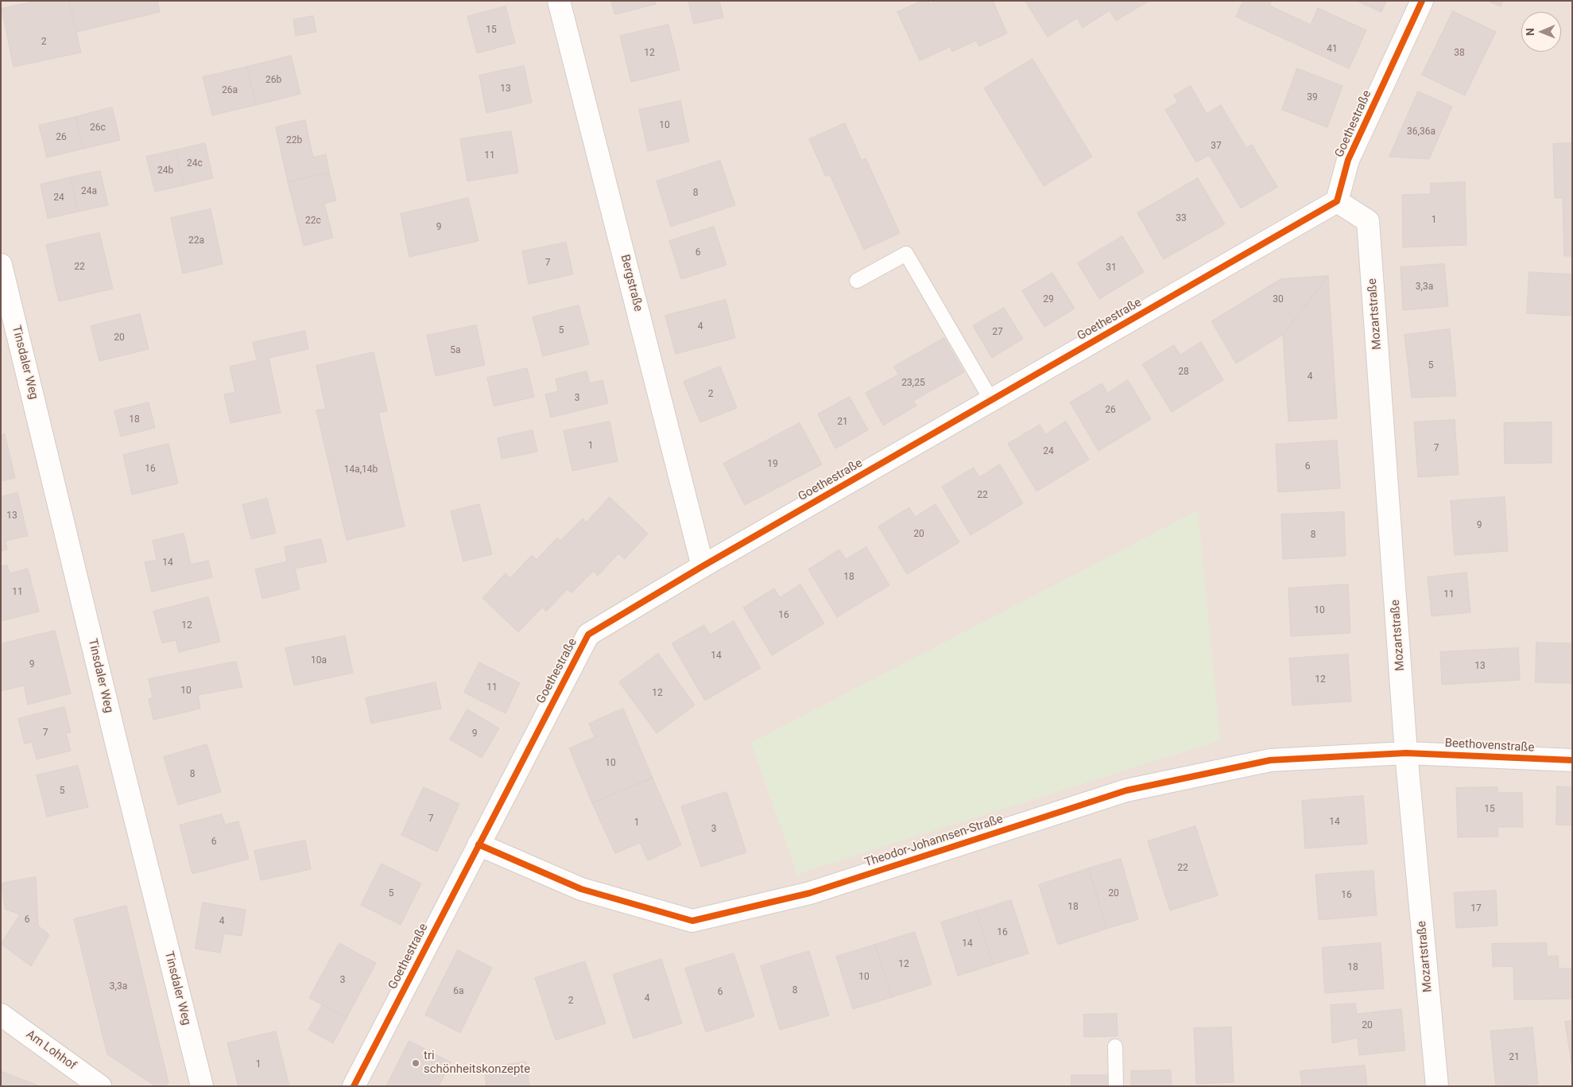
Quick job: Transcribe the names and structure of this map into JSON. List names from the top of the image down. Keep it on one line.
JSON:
{"streets":{"street":["Goethestraße","Bergstraße","Mozartstraße","Tinsdaler Weg","Beethovenstraße","Theodor-Johannsen-Straße","Am Lohhof"]},"crossings":[["Goethestraße","Bergstraße"],["Goethestraße","Mozartstraße"],["Goethestraße","Theodor-Johannsen-Straße"],["Mozartstraße","Beethovenstraße"],["Mozartstraße","Theodor-Johannsen-Straße"],["Beethovenstraße","Theodor-Johannsen-Straße"]],"places":["tri schönheitskonzepte"],"house_numbers":["15","2","41","12","38","26b","13","26a","39","10","26c","36,36a","26","22b","37","11","24c","24b","24a","8","24","33","1","22c","9","22a","6","7","22","31","3,3a","29","30","4","5","27","20","5a","5","28","4","23,25","2","3","26","18","21","1","7","24","19","6","16","14a,14b","22","13","9","20","8","14","18","11","11","10","16","12","14","10a","9","13","12","11","10","12","7","9","10","8","5","15","7","14","1","3","6","22","5","20","16","18","17","6","4","16","14","12","18","10","3","3,3a","8","6a","6","4","2","20","21","1"],"north":"left"}
